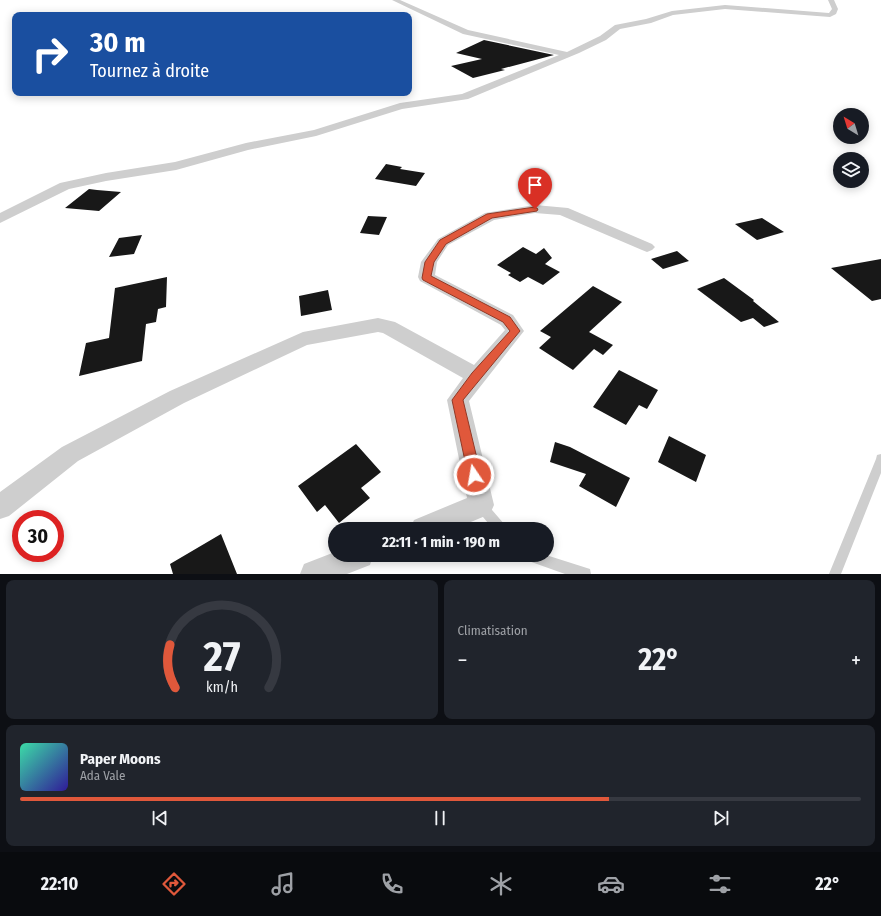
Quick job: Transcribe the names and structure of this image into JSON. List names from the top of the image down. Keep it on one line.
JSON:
{"north":"top left","page":{"turn":["30 m","Tournez à droite"],"limit":"30","trip":"22:11 · 1 min · 190 m","tile":"Climatisation","heat":["−","22°","+"],"song":["Paper Moons","Ada Vale"],"tabs":["22:10","22°"],"gauge":["27","km/h"]}}
